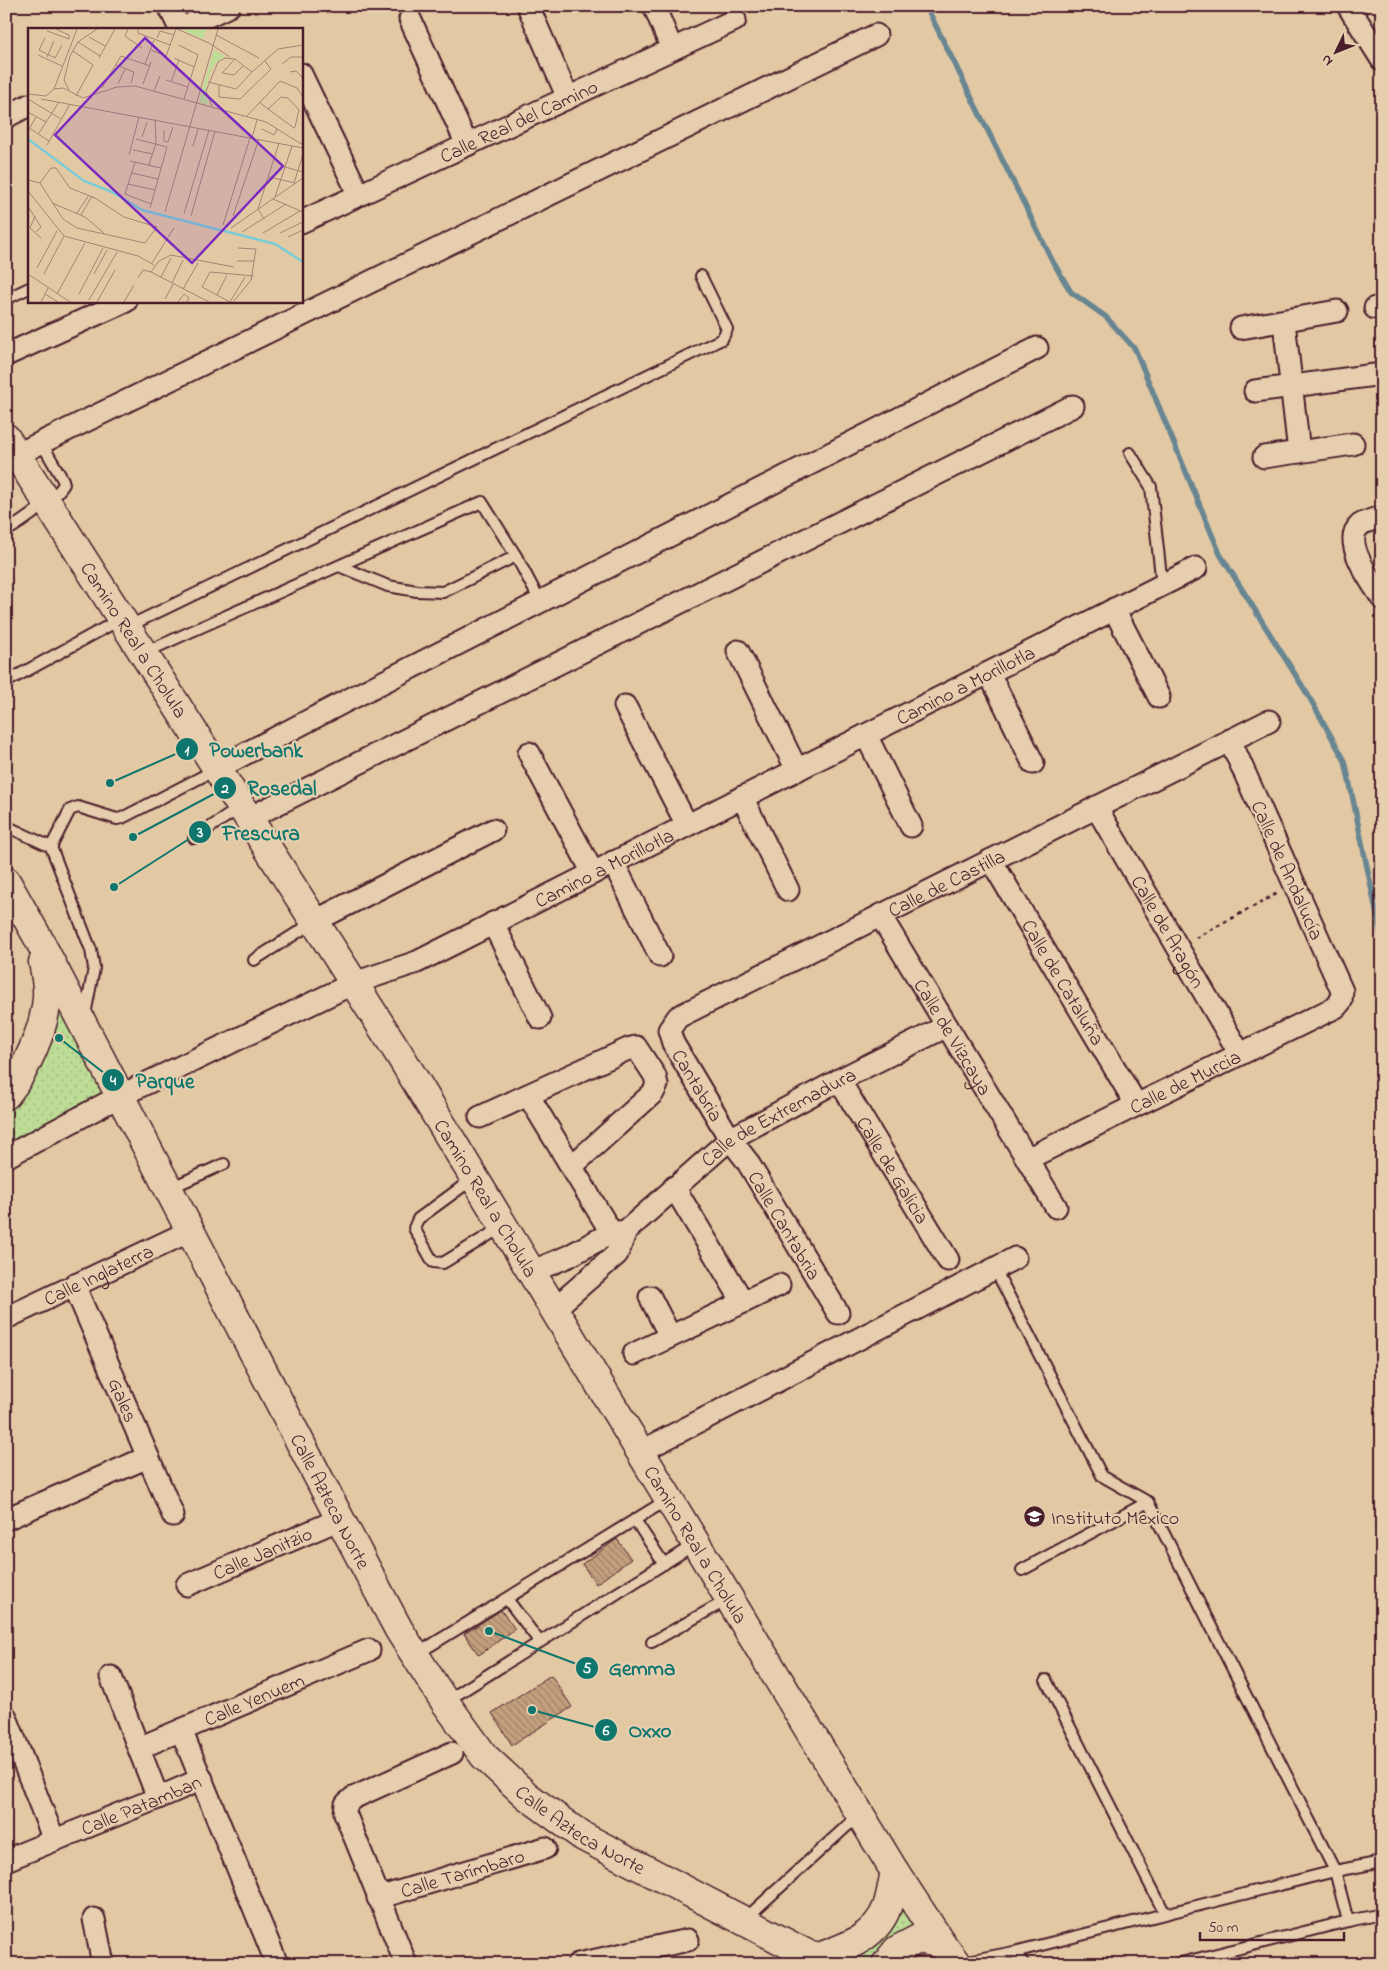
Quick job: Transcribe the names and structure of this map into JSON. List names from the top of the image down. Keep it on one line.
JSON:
{"streets":{"main road":["Camino Real a Cholula","Calle Azteca Norte"],"street":["Calle Real del Camino","Camino a Morillotla","Calle de Andalucía","Calle de Castilla","Calle de Aragón","Calle de Cataluña","Calle de Vizcaya","Calle de Murcia","Cantabria","Calle de Extremadura","Calle de Galicia","Calle Cantabria","Calle Inglaterra","Gales","Calle Janitzio","Calle Yenuem","Calle Patamban","Calle Tarímbaro"]},"crossings":[["Camino Real a Cholula","Camino a Morillotla"],["Camino Real a Cholula","Calle de Extremadura"],["Camino a Morillotla","Calle Azteca Norte"],["Calle de Andalucía","Calle de Castilla"],["Calle de Andalucía","Calle de Murcia"],["Calle de Castilla","Calle de Aragón"],["Calle de Castilla","Calle de Cataluña"],["Calle de Castilla","Calle de Vizcaya"],["Calle de Castilla","Cantabria"],["Calle de Aragón","Calle de Murcia"],["Calle de Cataluña","Calle de Murcia"],["Calle de Vizcaya","Calle de Murcia"],["Calle de Vizcaya","Calle de Extremadura"],["Cantabria","Calle de Extremadura"],["Cantabria","Calle Cantabria"],["Calle de Extremadura","Calle de Galicia"],["Calle de Extremadura","Calle Cantabria"],["Calle Inglaterra","Gales"],["Calle Inglaterra","Calle Azteca Norte"],["Calle Azteca Norte","Calle Janitzio"]],"places":{"other":["Powerbank","Rosedal","Frescura","Parque","Gemma","Oxxo"],"school or university":["Instituto Mexico"]},"scale_bar":"50 m","north":"bottom left"}
